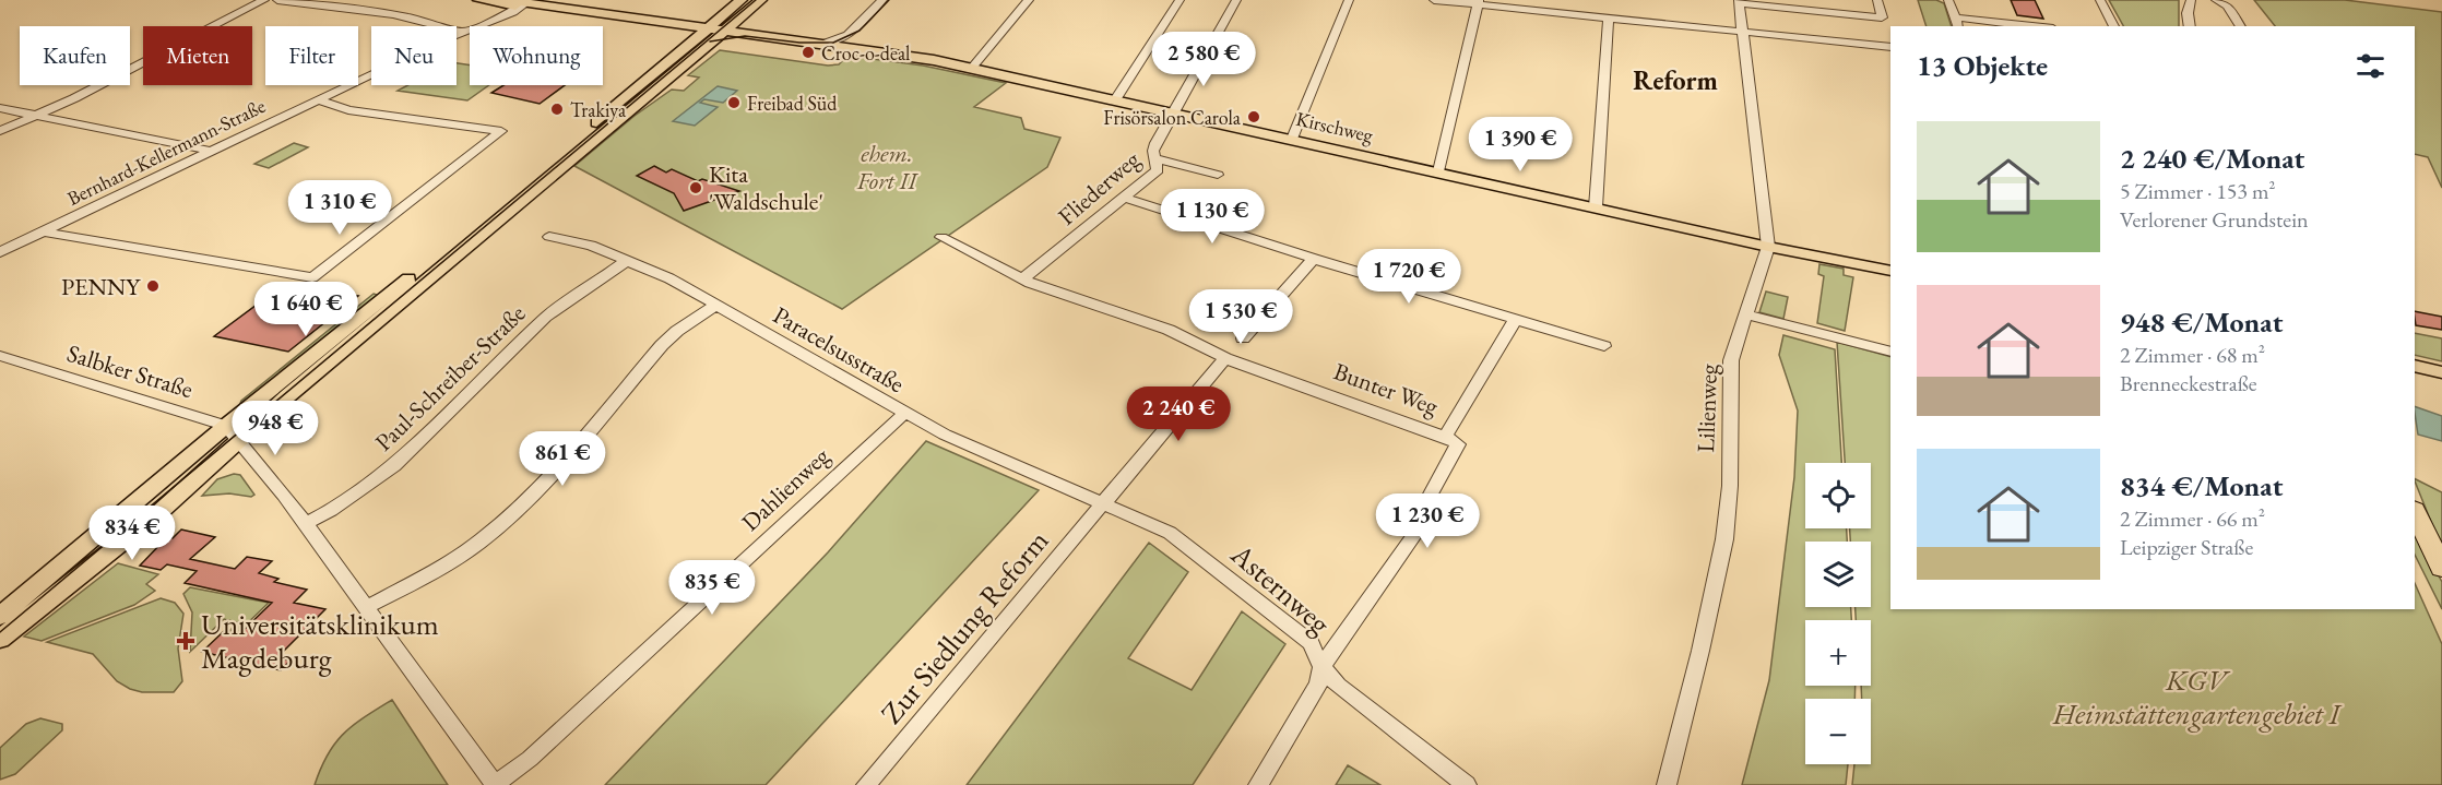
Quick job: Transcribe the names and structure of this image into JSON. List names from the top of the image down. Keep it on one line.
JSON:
{"streets":{"main road":["Kirschweg"],"street":["Bernhard-Kellermann-Straße","Fliederweg","Paracelsusstraße","Salbker Straße","Paul-Schreiber-Straße","Bunter Weg","Lilienweg","Dahlienweg","Asternweg","Zur Siedlung Reform"]},"crossings":[["Kirschweg","Fliederweg"],["Kirschweg","Lilienweg"],["Fliederweg","Bunter Weg"],["Paracelsusstraße","Paul-Schreiber-Straße"],["Paracelsusstraße","Dahlienweg"],["Paracelsusstraße","Asternweg"],["Paracelsusstraße","Zur Siedlung Reform"],["Salbker Straße","Paul-Schreiber-Straße"],["Salbker Straße","Dahlienweg"],["Bunter Weg","Asternweg"],["Bunter Weg","Zur Siedlung Reform"],["Asternweg","Zur Siedlung Reform"]],"districts":["Reform"],"parks":["ehem. Fort II","KGV Heimstättengartengebiet I"],"places":{"other":["Croc-o-deal","Freibad Süd","Trakiya","Frisörsalon Carola","Kita 'Waldschule'","PENNY"],"health":["Universitätsklinikum Magdeburg"]},"page":{"chip":["Kaufen","Mieten","Filter","Neu","Wohnung"],"heading":"13 Objekte","price":["2 580 €","1 390 €","1 310 €","1 130 €","1 720 €","1 640 €","1 530 €","2 240 €","948 €","861 €","1 230 €","834 €","835 €"],"list":[{"name":"2 240 €/Monat","note":"5 Zimmer · 153 m² · Verlorener Grundstein"},{"name":"948 €/Monat","note":"2 Zimmer · 68 m² · Brenneckestraße"},{"name":"834 €/Monat","note":"2 Zimmer · 66 m² · Leipziger Straße"}],"map_buttons":["+","−"]}}
